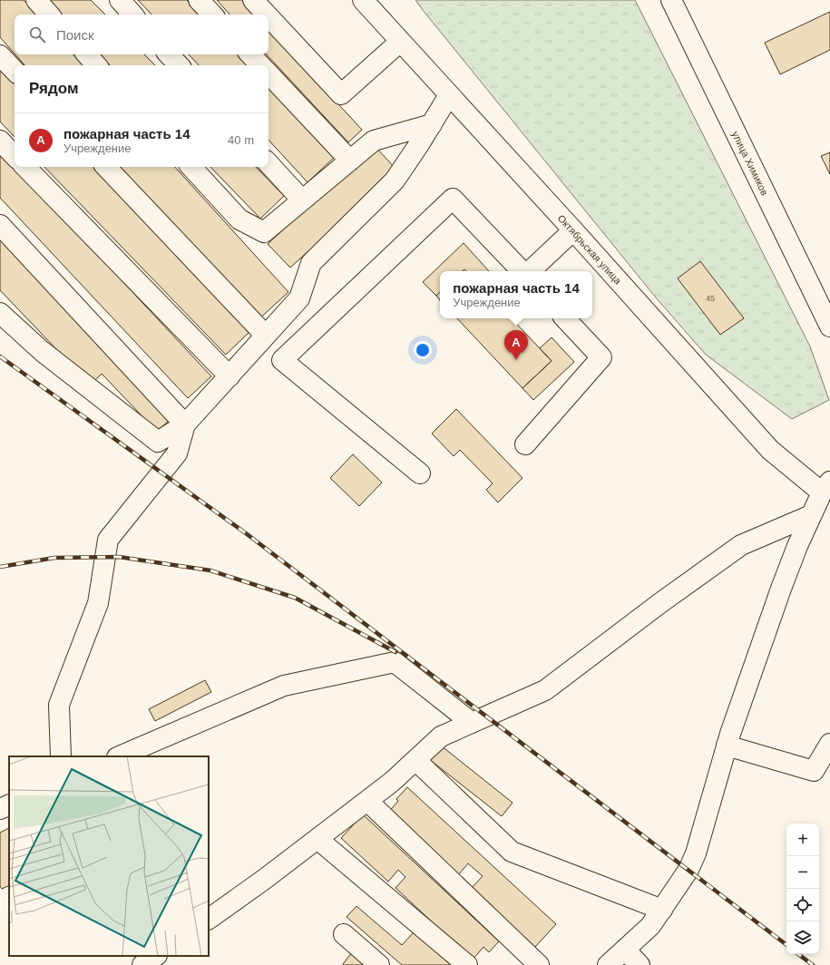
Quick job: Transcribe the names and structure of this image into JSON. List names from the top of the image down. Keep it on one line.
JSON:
{"streets":{"main road":["улица Химиков","Октябрьская улица"]},"house_numbers":["45"],"page":{"search":"Поиск","heading":"Рядом","list":[{"mark":"A","name":"пожарная часть 14","note":"Учреждение","value":"40 m"}],"popup":["пожарная часть 14","Учреждение"],"pins":"A","map_buttons":["+","−"]}}
